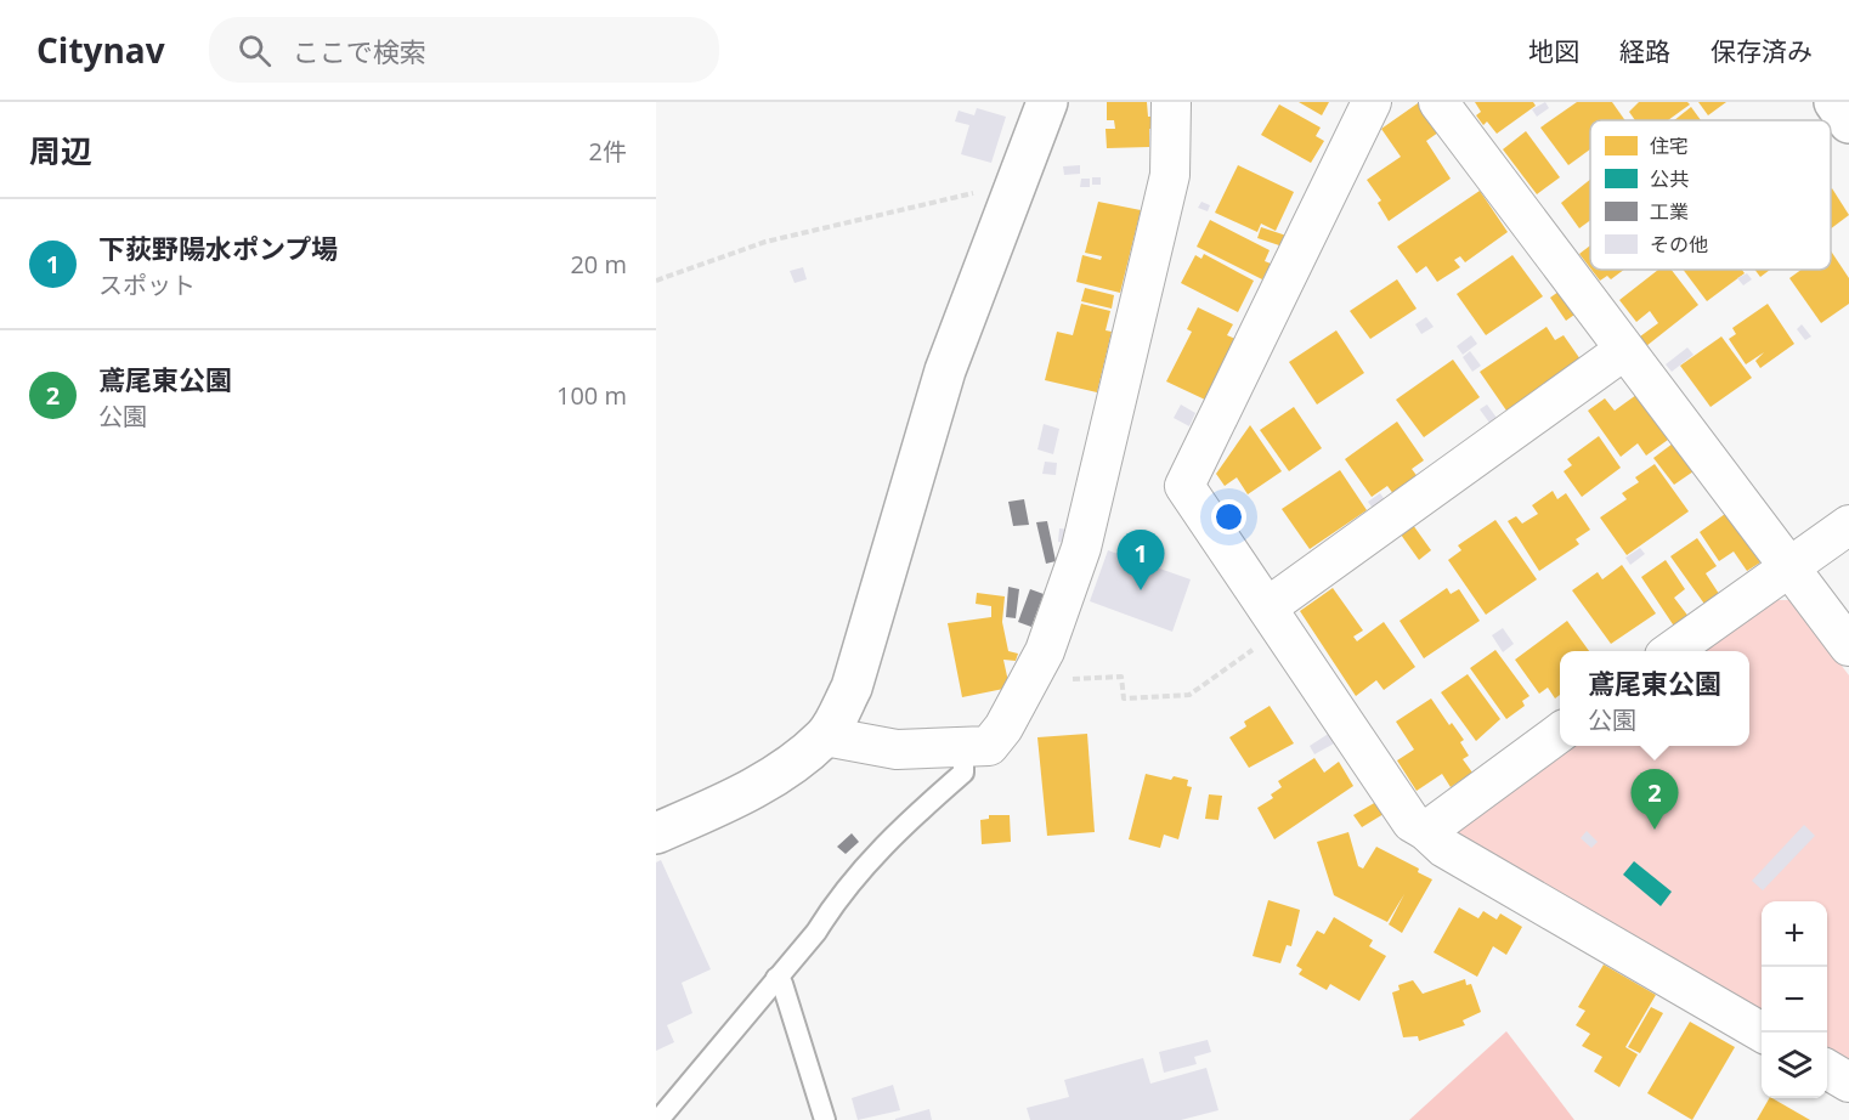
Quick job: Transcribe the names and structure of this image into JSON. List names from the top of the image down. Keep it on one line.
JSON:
{"legend":["住宅","公共","工業","その他"],"page":{"header":"Citynav","search":"ここで検索","nav":["地図","経路","保存済み"],"heading":["周辺","2件"],"list":[{"mark":"1","name":"下荻野陽水ポンプ場","note":"スポット","value":"20 m"},{"mark":"2","name":"鳶尾東公園","note":"公園","value":"100 m"}],"pins":["1","2"],"popup":["鳶尾東公園","公園"],"map_buttons":["+","−"]}}
